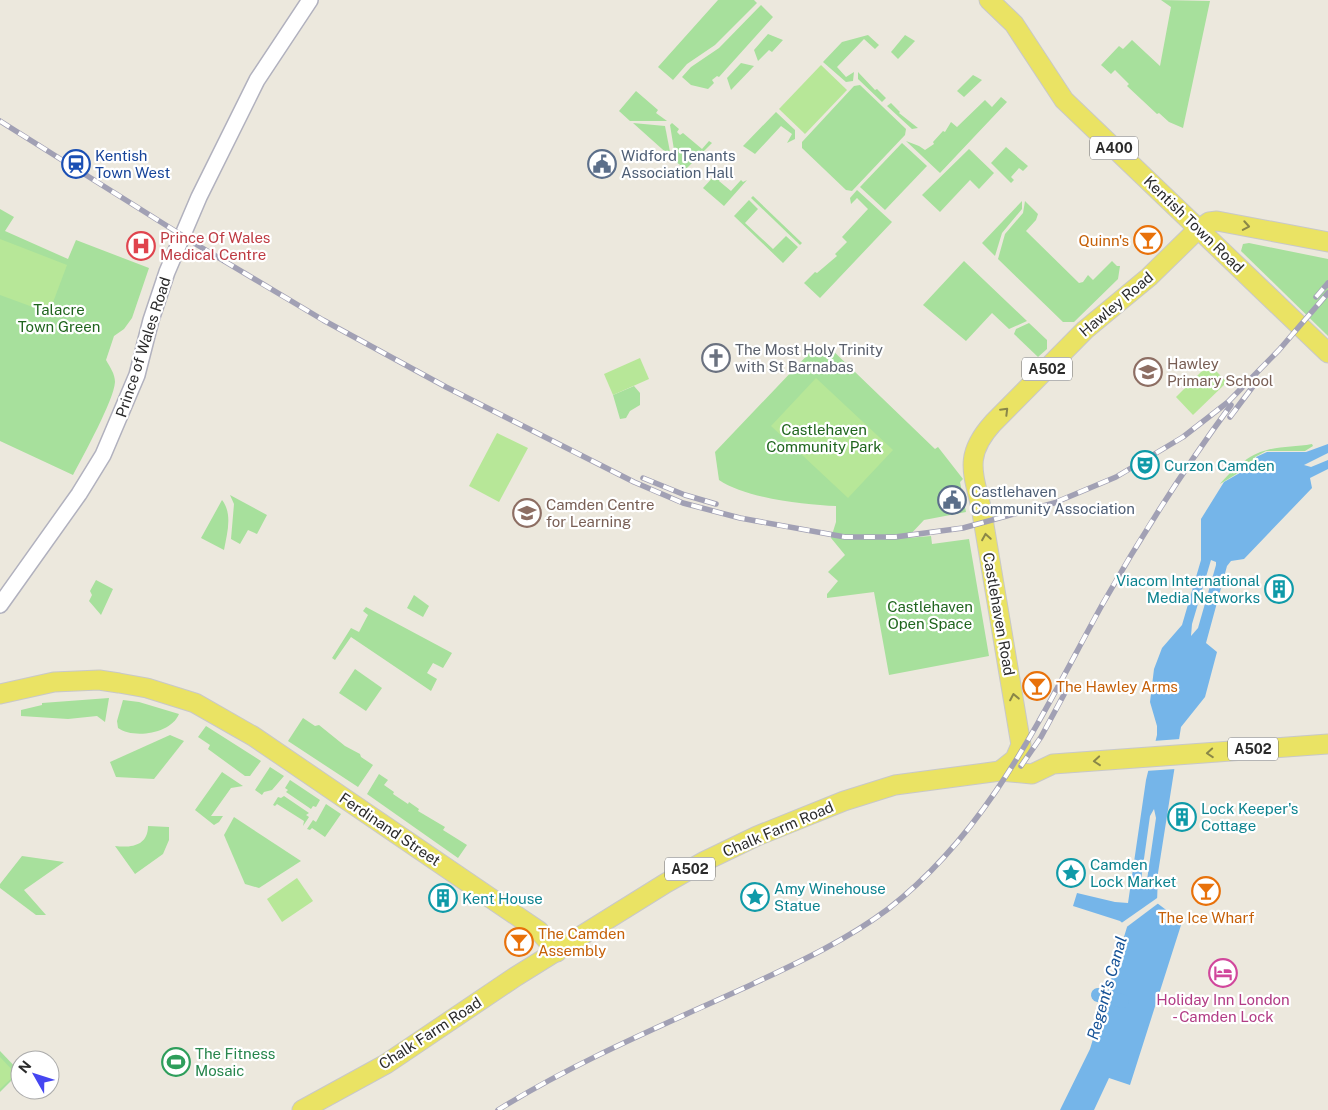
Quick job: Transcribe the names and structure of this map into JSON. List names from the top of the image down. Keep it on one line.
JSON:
{"streets":{"main road":["A400","Kentish Town Road","Hawley Road","A502","Castlehaven Road","Ferdinand Street","Chalk Farm Road"],"street":["Prince of Wales Road"]},"crossings":[["Kentish Town Road","Hawley Road"],["Hawley Road","Castlehaven Road"],["A502","Castlehaven Road"],["A502","Chalk Farm Road"],["Ferdinand Street","Chalk Farm Road"]],"one_way":["Hawley Road","Castlehaven Road"],"water":["Regent's Canal"],"parks":["Talacre Town Green","Castlehaven Community Park","Castlehaven Open Space"],"places":{"station":["Kentish Town West"],"public building":["Widford Tenants Association Hall","Castlehaven Community Association"],"bar":["Quinn's","The Hawley Arms","The Ice Wharf","The Camden Assembly"],"hospital":["Prince Of Wales Medical Centre"],"church":["The Most Holy Trinity with St Barnabas"],"school or university":["Hawley Primary School","Camden Centre for Learning"],"theatre":["Curzon Camden"],"building":["Viacom International Media Networks","Lock Keeper's Cottage","Kent House"],"place":["Camden Lock Market","Amy Winehouse Statue"],"hotel":["Holiday Inn London - Camden Lock"],"sports":["The Fitness Mosaic"]},"north":"top left"}
